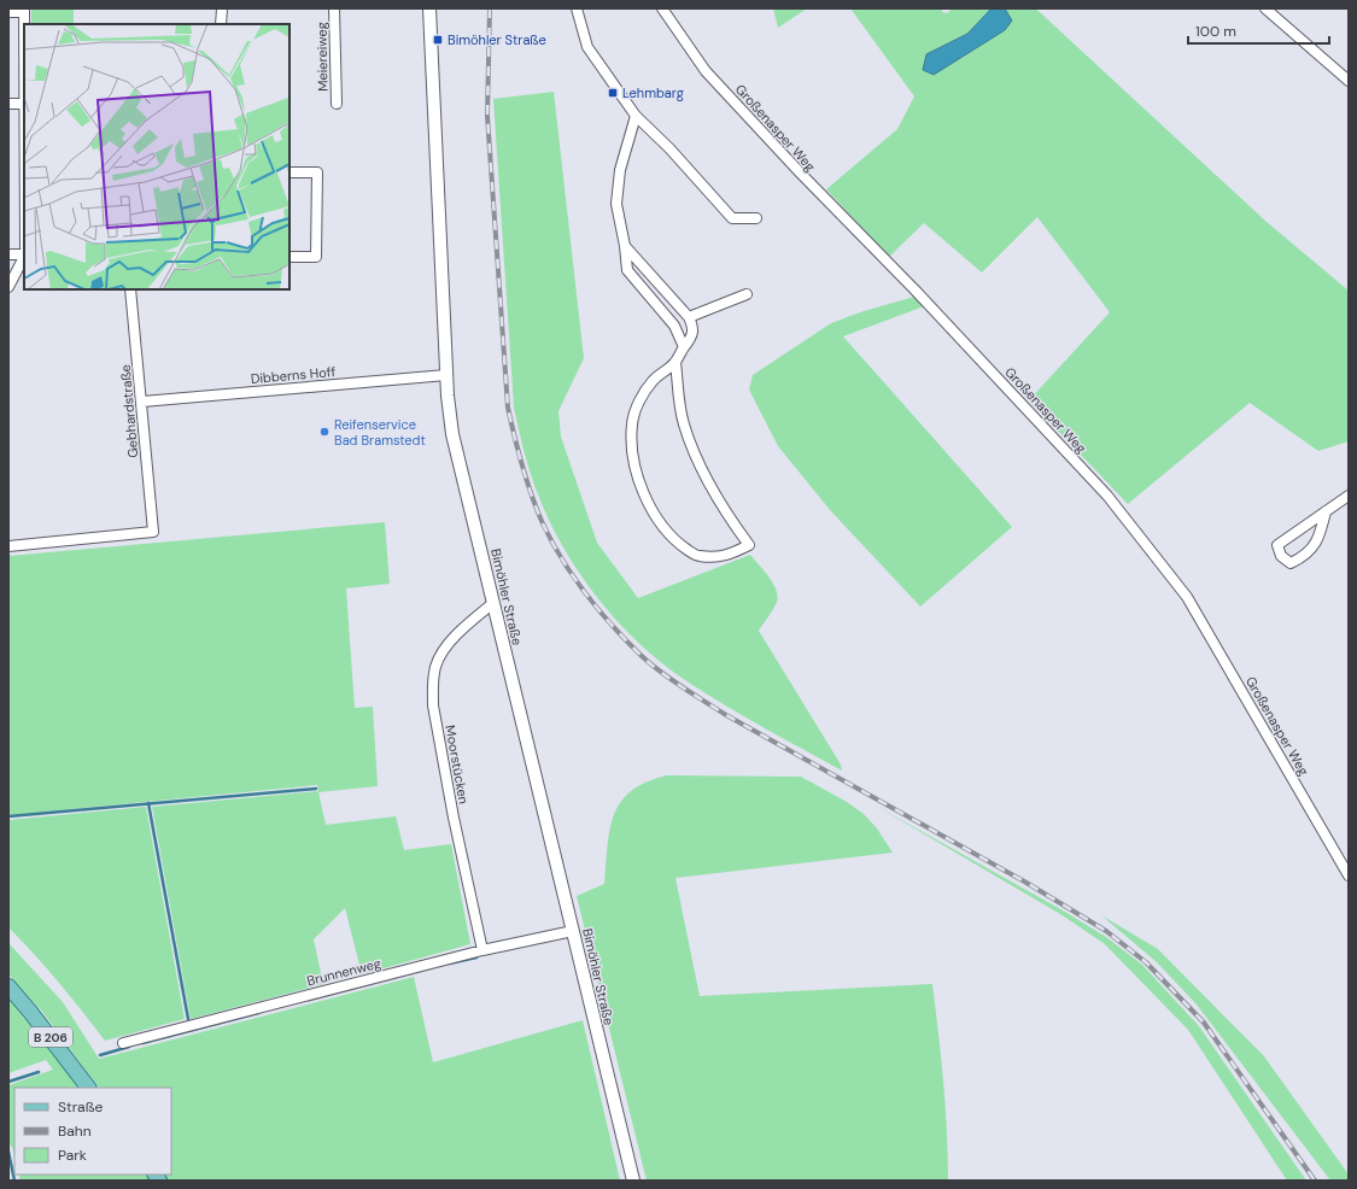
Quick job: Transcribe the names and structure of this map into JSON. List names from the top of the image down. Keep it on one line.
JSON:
{"streets":{"main road":["B 206"],"street":["Meiereiweg","Großenasper Weg","Dibberns Hoff","Gebhardstraße","Bimöhler Straße","Moorstücken","Brunnenweg"]},"crossings":[["Dibberns Hoff","Gebhardstraße"],["Dibberns Hoff","Bimöhler Straße"],["Bimöhler Straße","Moorstücken"],["Bimöhler Straße","Brunnenweg"],["Moorstücken","Brunnenweg"]],"places":{"transit":["Bimöhler Straße","Lehmbarg"],"other":["Reifenservice Bad Bramstedt"]},"legend":["Straße","Bahn","Park"],"scale_bar":"100 m"}
